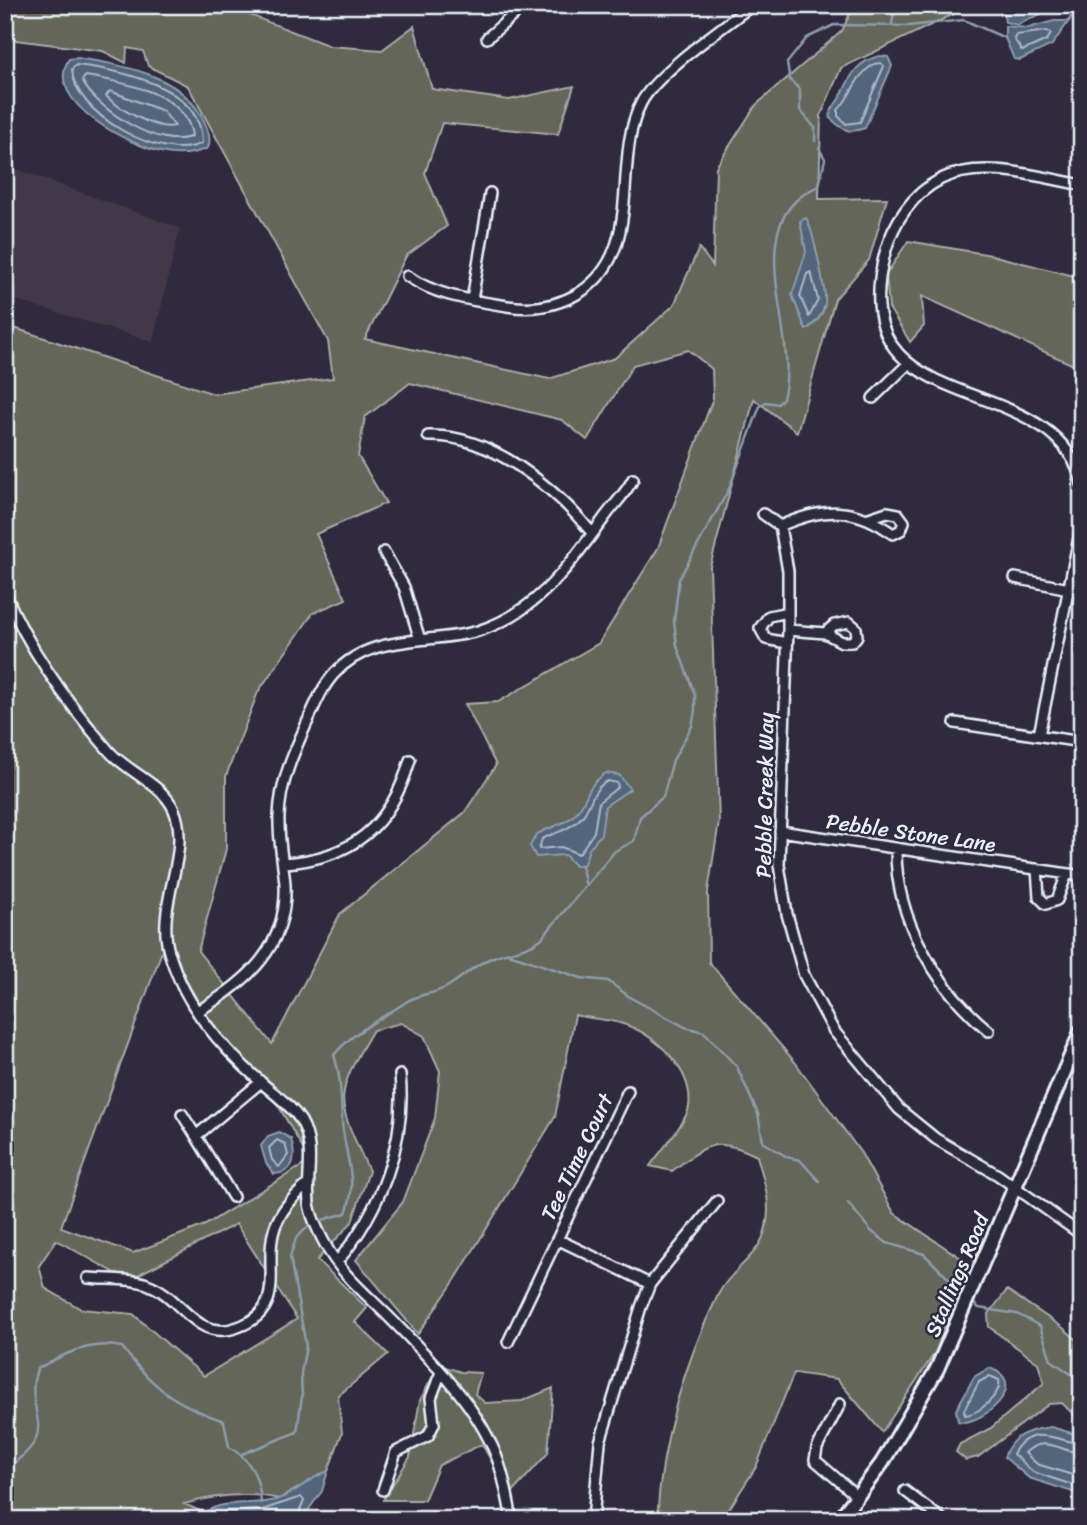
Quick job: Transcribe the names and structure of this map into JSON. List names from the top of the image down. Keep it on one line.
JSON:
{"streets":{"street":["Pebble Creek Way","Pebble Stone Lane","Tee Time Court","Stallings Road"]},"crossings":[["Pebble Creek Way","Pebble Stone Lane"],["Pebble Creek Way","Stallings Road"]]}
